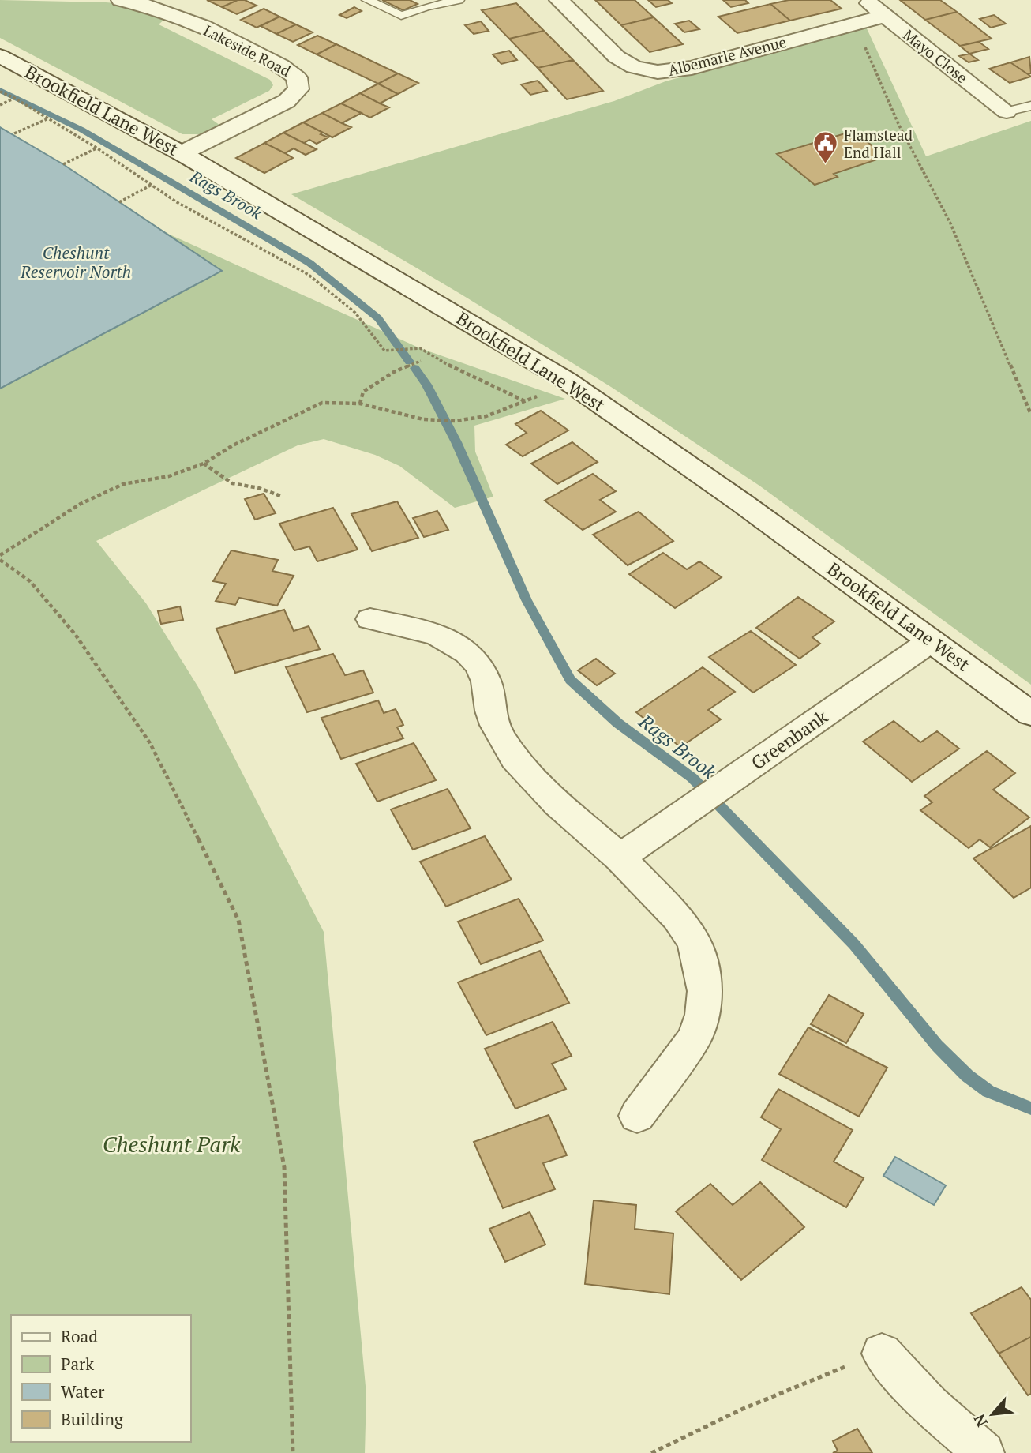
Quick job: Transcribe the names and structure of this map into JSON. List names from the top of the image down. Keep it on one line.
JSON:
{"streets":{"street":["Lakeside Road","Albemarle Avenue","Mayo Close","Brookfield Lane West","Greenbank"]},"crossings":[["Lakeside Road","Brookfield Lane West"],["Albemarle Avenue","Mayo Close"],["Brookfield Lane West","Greenbank"]],"water":["Rags Brook","Cheshunt Reservoir North"],"parks":["Cheshunt Park"],"places":{"public building":["Flamstead End Hall"]},"legend":["Road","Park","Water","Building"],"north":"bottom left"}
